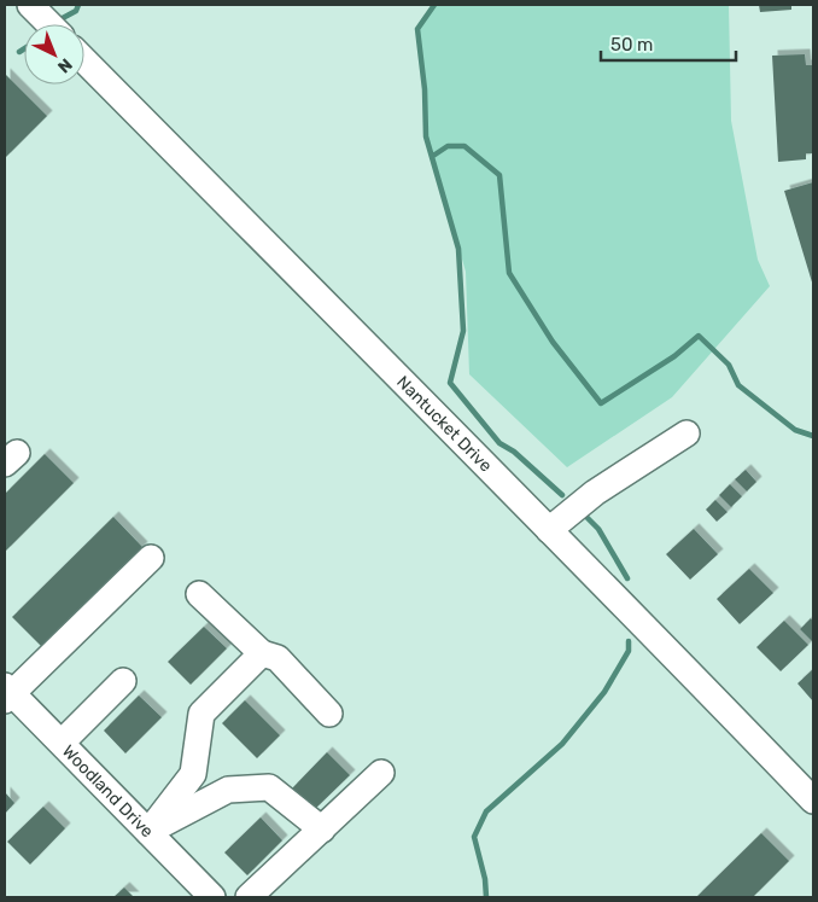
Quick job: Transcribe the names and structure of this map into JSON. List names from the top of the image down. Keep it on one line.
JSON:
{"streets":{"street":["Nantucket Drive","Woodland Drive"]},"scale_bar":"50 m","north":"bottom right"}
